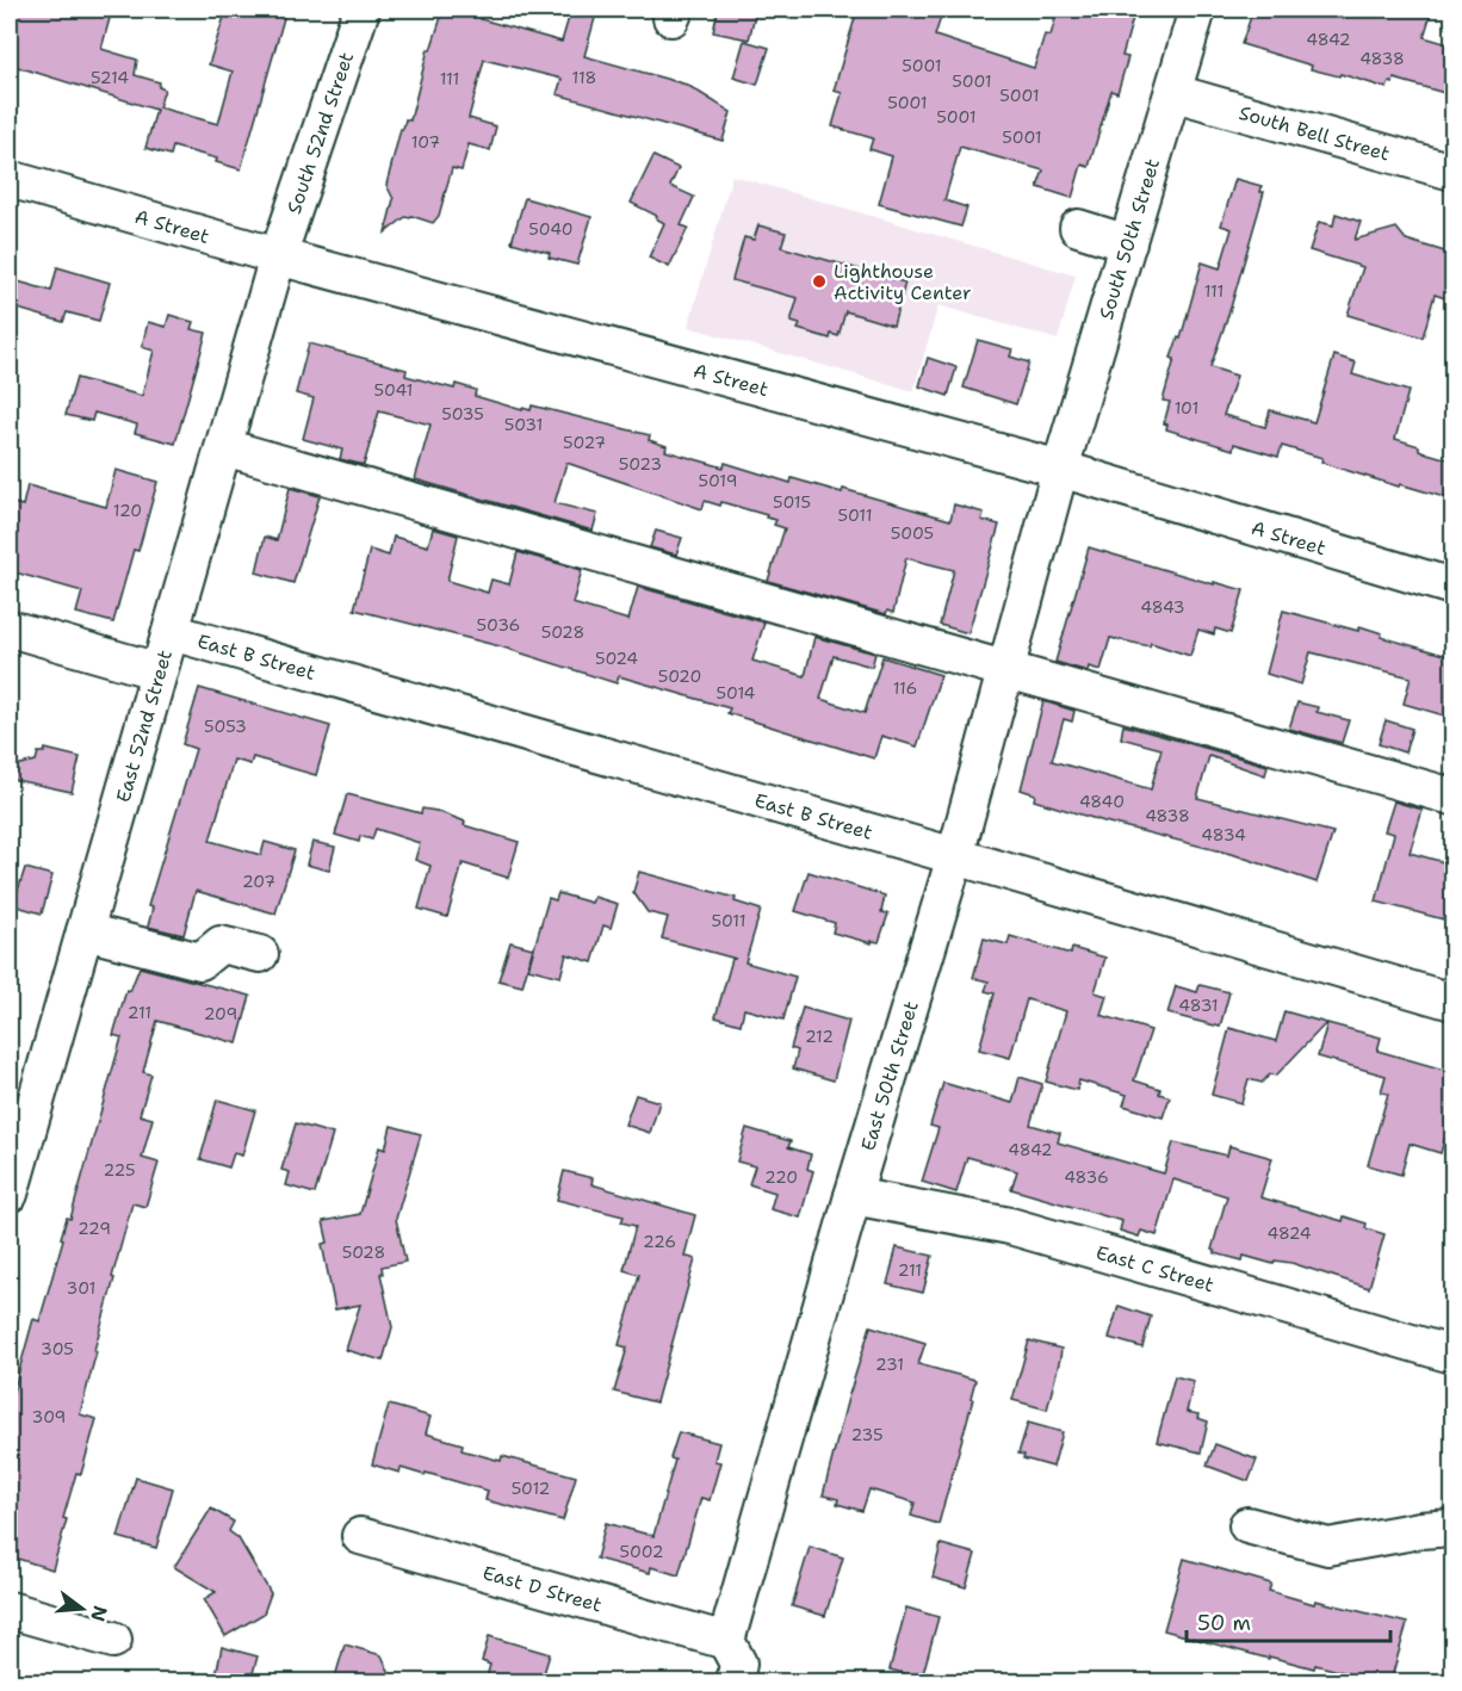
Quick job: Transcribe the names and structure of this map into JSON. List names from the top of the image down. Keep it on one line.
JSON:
{"streets":{"street":["South 52nd Street","South Bell Street","A Street","South 50th Street","East B Street","East 52nd Street","East 50th Street","East C Street","East D Street"]},"crossings":[["South 52nd Street","A Street"],["South 52nd Street","East 52nd Street"],["South Bell Street","South 50th Street"],["A Street","South 50th Street"],["A Street","East 52nd Street"],["A Street","East 50th Street"],["South 50th Street","East 50th Street"],["East B Street","East 52nd Street"],["East B Street","East 50th Street"],["East 50th Street","East C Street"],["East 50th Street","East D Street"]],"places":["Lighthouse Activity Center"],"house_numbers":["4842","4838","5001","5214","118","111","5001","5001","5001","5001","5001","107","5040","111","5041","101","5035","5031","5027","5023","5019","5015","120","5011","5005","4843","5036","5028","5024","5020","116","5014","5053","4840","4838","4834","207","5011","4831","211","209","212","4842","225","220","4836","229","4824","226","5028","211","301","305","231","309","235","5012","5002"],"scale_bar":"50 m","north":"right"}
